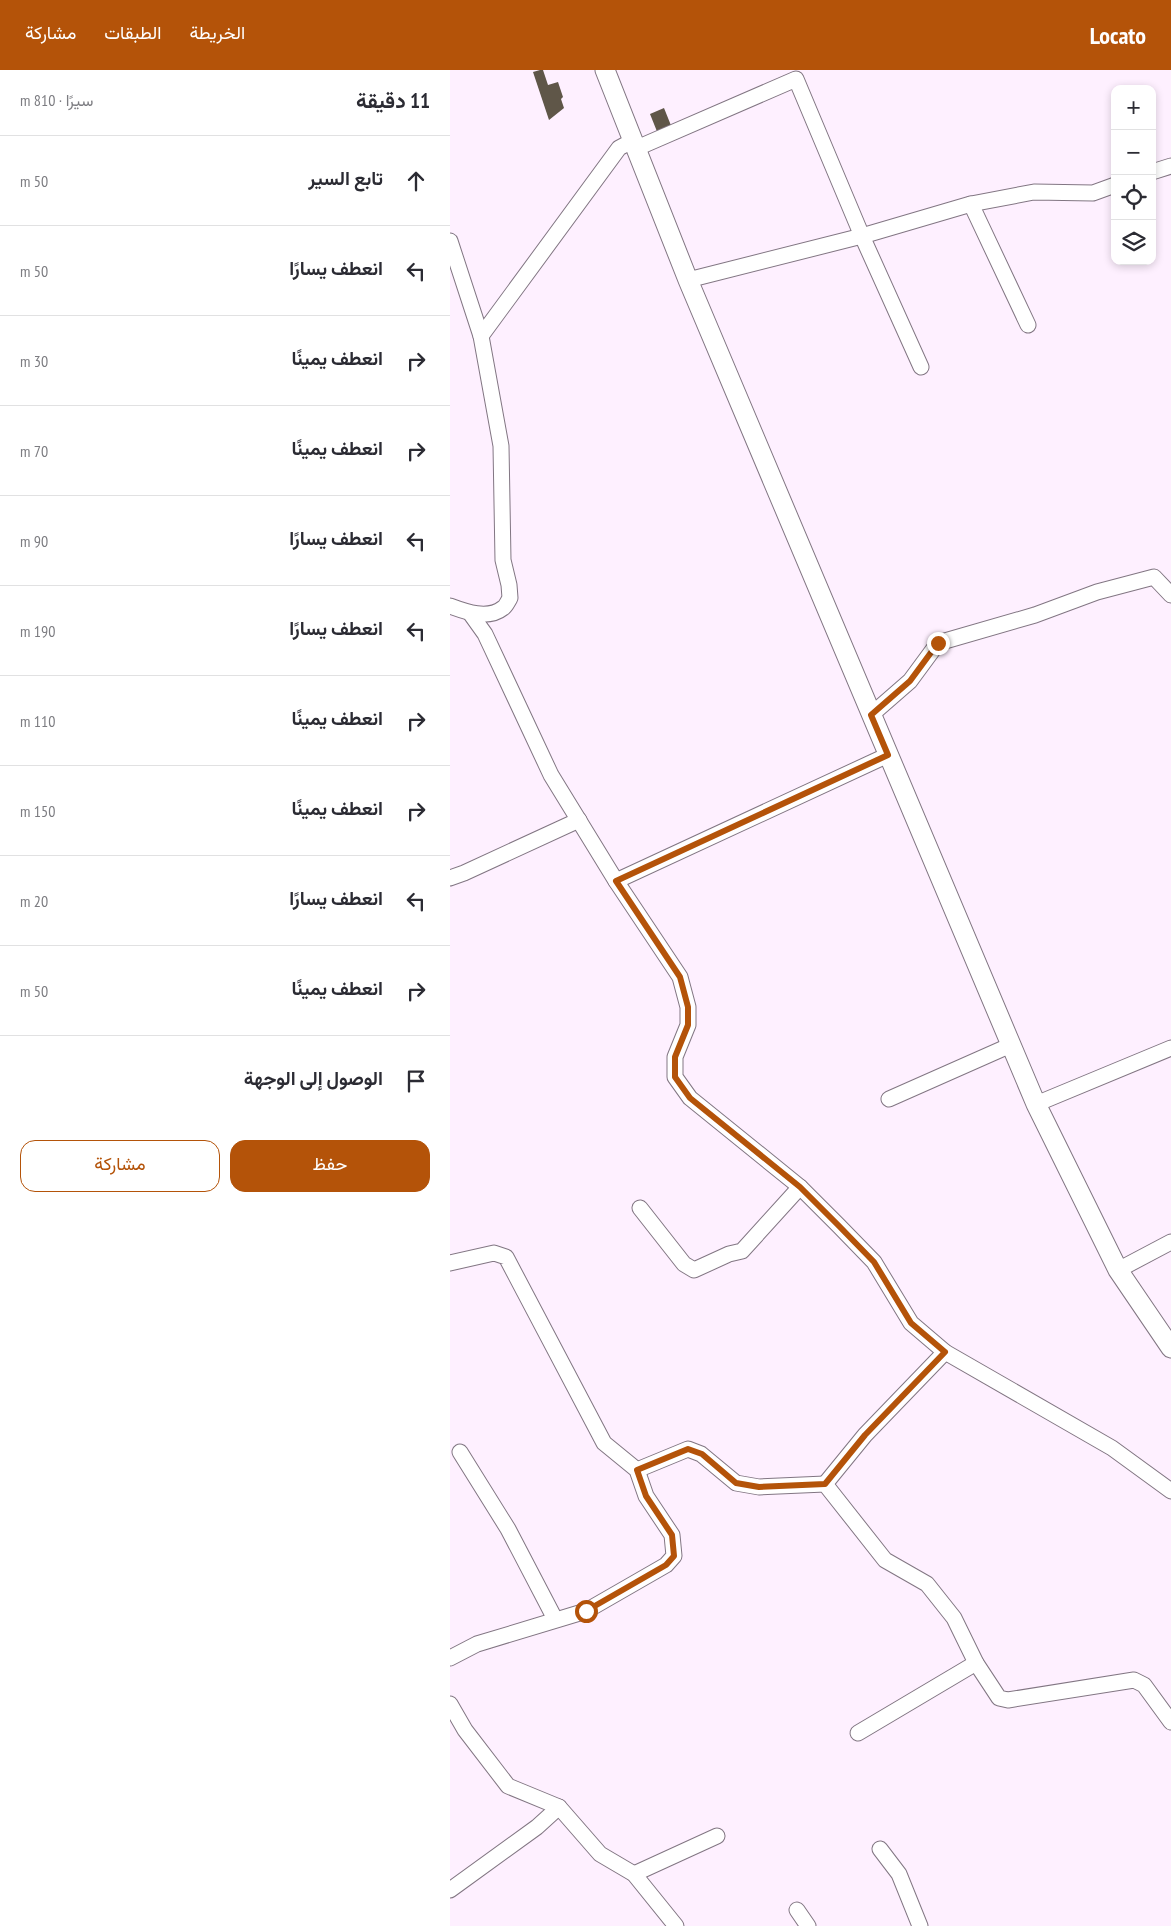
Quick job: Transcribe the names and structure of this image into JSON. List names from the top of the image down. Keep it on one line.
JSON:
{"page":{"header":"Locato","nav":["الخريطة","الطبقات","مشاركة"],"heading":["11 دقيقة","سيرًا · 810 m"],"map_buttons":["+","−"],"list":[["تابع السير","50 m"],["انعطف يسارًا","50 m"],["انعطف يمينًا","30 m"],["انعطف يمينًا","70 m"],["انعطف يسارًا","90 m"],["انعطف يسارًا","190 m"],["انعطف يمينًا","110 m"],["انعطف يمينًا","150 m"],["انعطف يسارًا","20 m"],["انعطف يمينًا","50 m"],"الوصول إلى الوجهة"],"buttons":["حفظ","مشاركة"]}}
